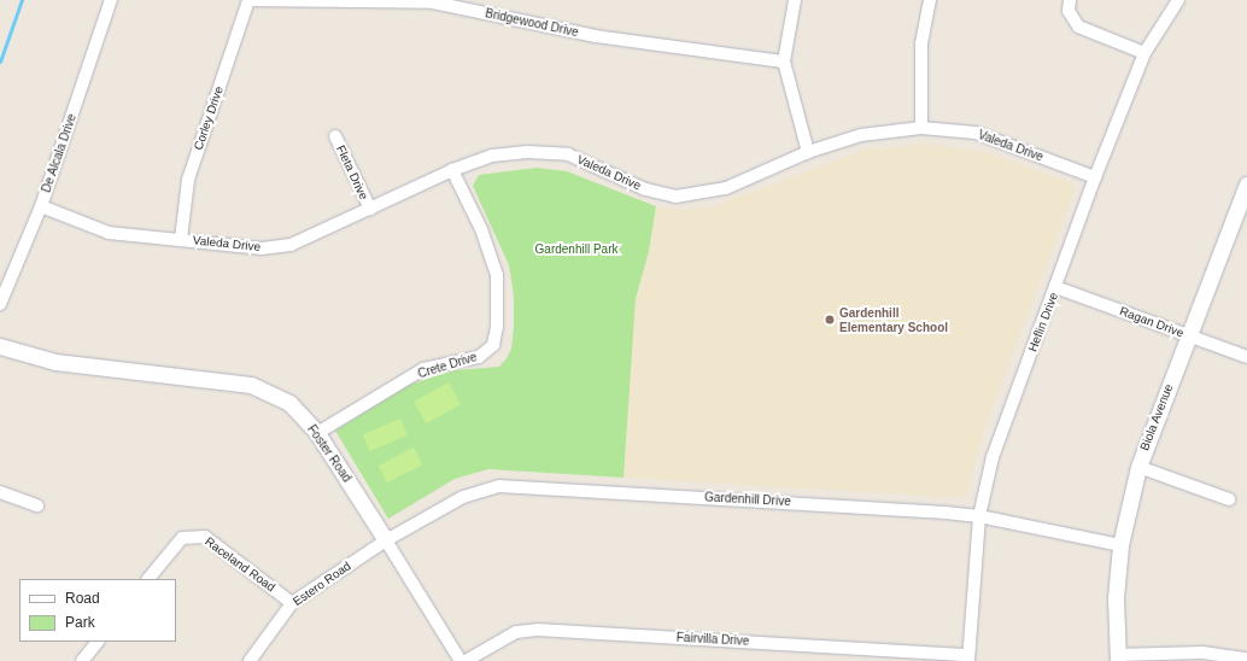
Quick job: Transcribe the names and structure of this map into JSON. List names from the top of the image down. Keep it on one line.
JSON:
{"streets":{"street":["Bridgewood Drive","Corley Drive","Valeda Drive","De Alcala Drive","Fleta Drive","Heflin Drive","Ragan Drive","Crete Drive","Biola Avenue","Foster Road","Gardenhill Drive","Raceland Road","Estero Road","Fairvilla Drive"]},"crossings":[["Bridgewood Drive","Corley Drive"],["Corley Drive","Valeda Drive"],["Valeda Drive","De Alcala Drive"],["Valeda Drive","Fleta Drive"],["Valeda Drive","Heflin Drive"],["Valeda Drive","Crete Drive"],["Heflin Drive","Ragan Drive"],["Heflin Drive","Gardenhill Drive"],["Heflin Drive","Fairvilla Drive"],["Ragan Drive","Biola Avenue"],["Crete Drive","Foster Road"],["Biola Avenue","Gardenhill Drive"],["Foster Road","Gardenhill Drive"],["Foster Road","Estero Road"],["Gardenhill Drive","Estero Road"],["Raceland Road","Estero Road"]],"parks":["Gardenhill Park"],"places":["Gardenhill Elementary School"],"legend":["Road","Park"]}
